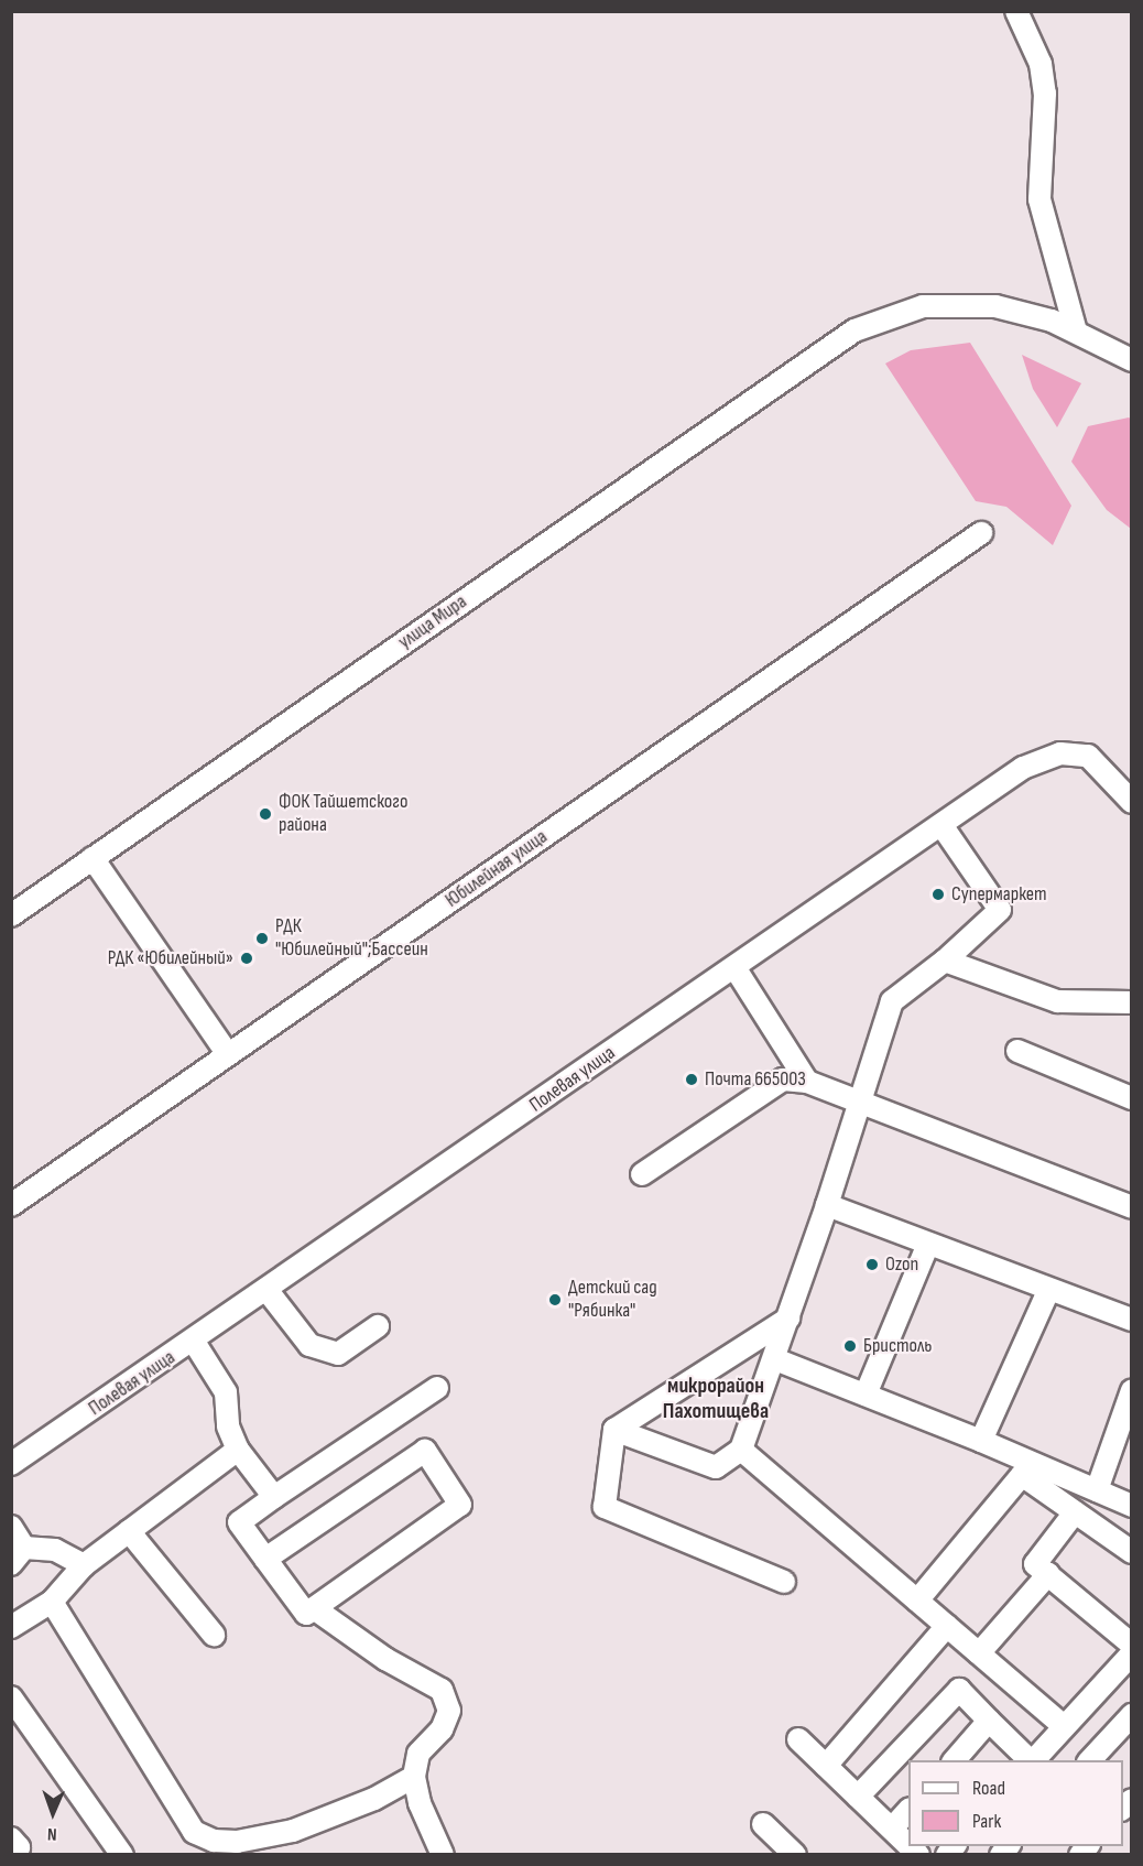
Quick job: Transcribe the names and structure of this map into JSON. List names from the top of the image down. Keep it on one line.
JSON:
{"streets":{"street":["улица Мира","Юбилейная улица","Полевая улица"]},"districts":["микрорайон Пахотищева"],"places":["ФОК Тайшетского района","Супермаркет","РДК \"Юбилейный\";Бассеин","РДК «Юбилейный»","Почта 665003","Ozon","Детский сад \"Рябинка\"","Бристоль"],"legend":["Road","Park"],"north":"bottom"}
